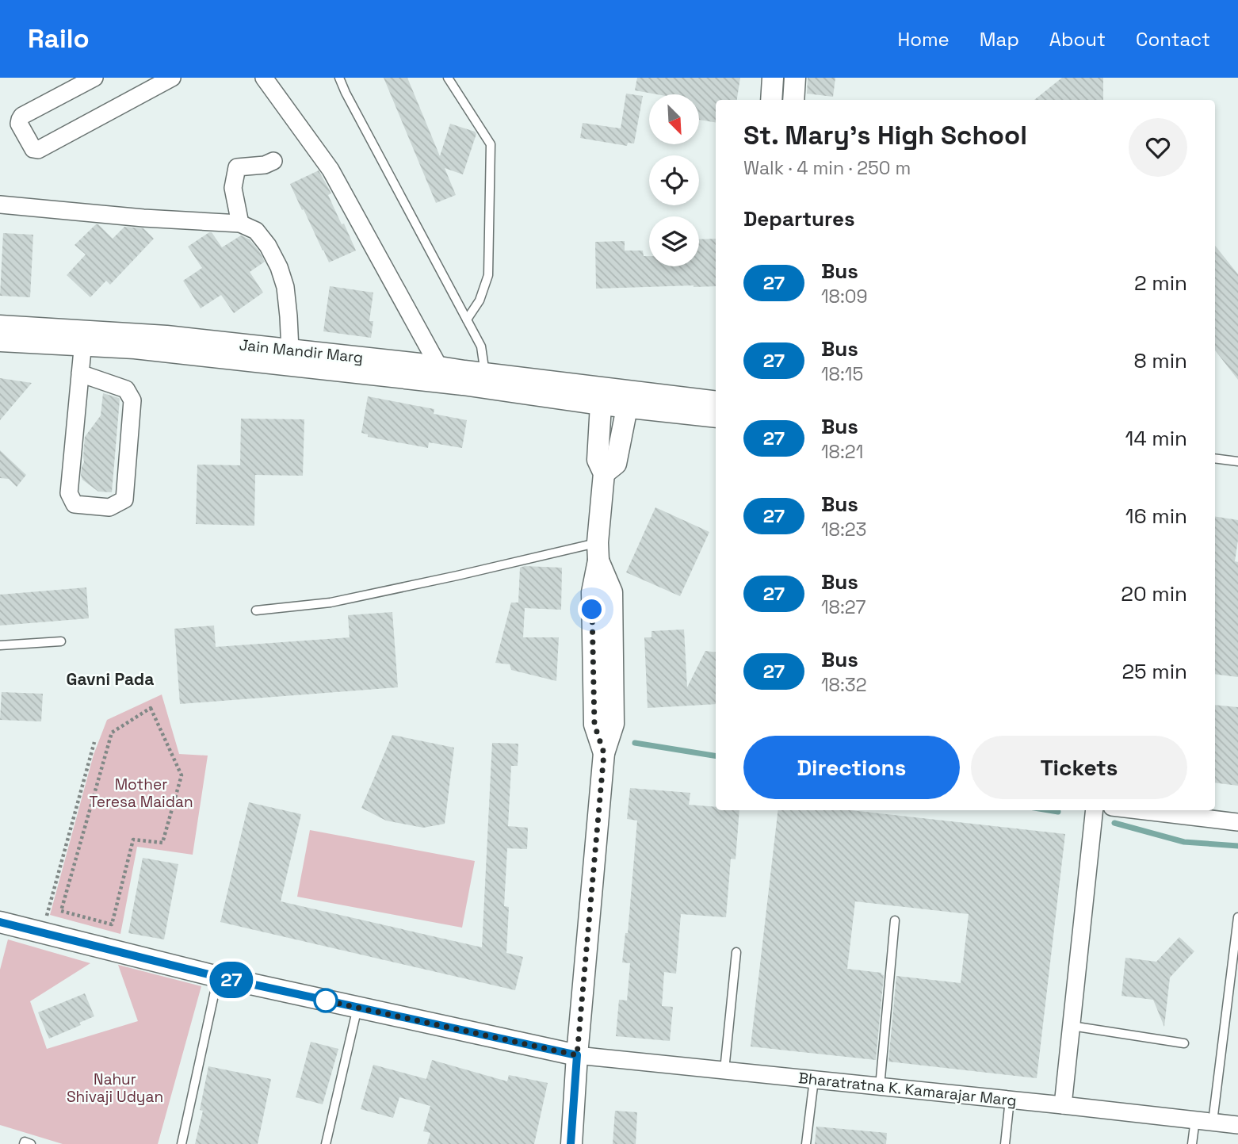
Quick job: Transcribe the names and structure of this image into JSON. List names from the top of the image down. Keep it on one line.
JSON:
{"streets":{"street":["Jain Mandir Marg","Bharatratna K. Kamarajar Marg"]},"districts":["Gavni Pada"],"parks":["Mother Teresa Maidan","Nahur Shivaji Udyan"],"lines":["bus line 27"],"north":"bottom right","page":{"header":"Railo","nav":["Home","Map","About","Contact"],"on_map":"27","heading":[["St. Mary's High School","Walk · 4 min · 250 m"],"Departures"],"list":[{"mark":"27","name":"Bus","note":"18:09","value":"2 min"},{"mark":"27","name":"Bus","note":"18:15","value":"8 min"},{"mark":"27","name":"Bus","note":"18:21","value":"14 min"},{"mark":"27","name":"Bus","note":"18:23","value":"16 min"},{"mark":"27","name":"Bus","note":"18:27","value":"20 min"},{"mark":"27","name":"Bus","note":"18:32","value":"25 min"}],"buttons":["Directions","Tickets"]}}
